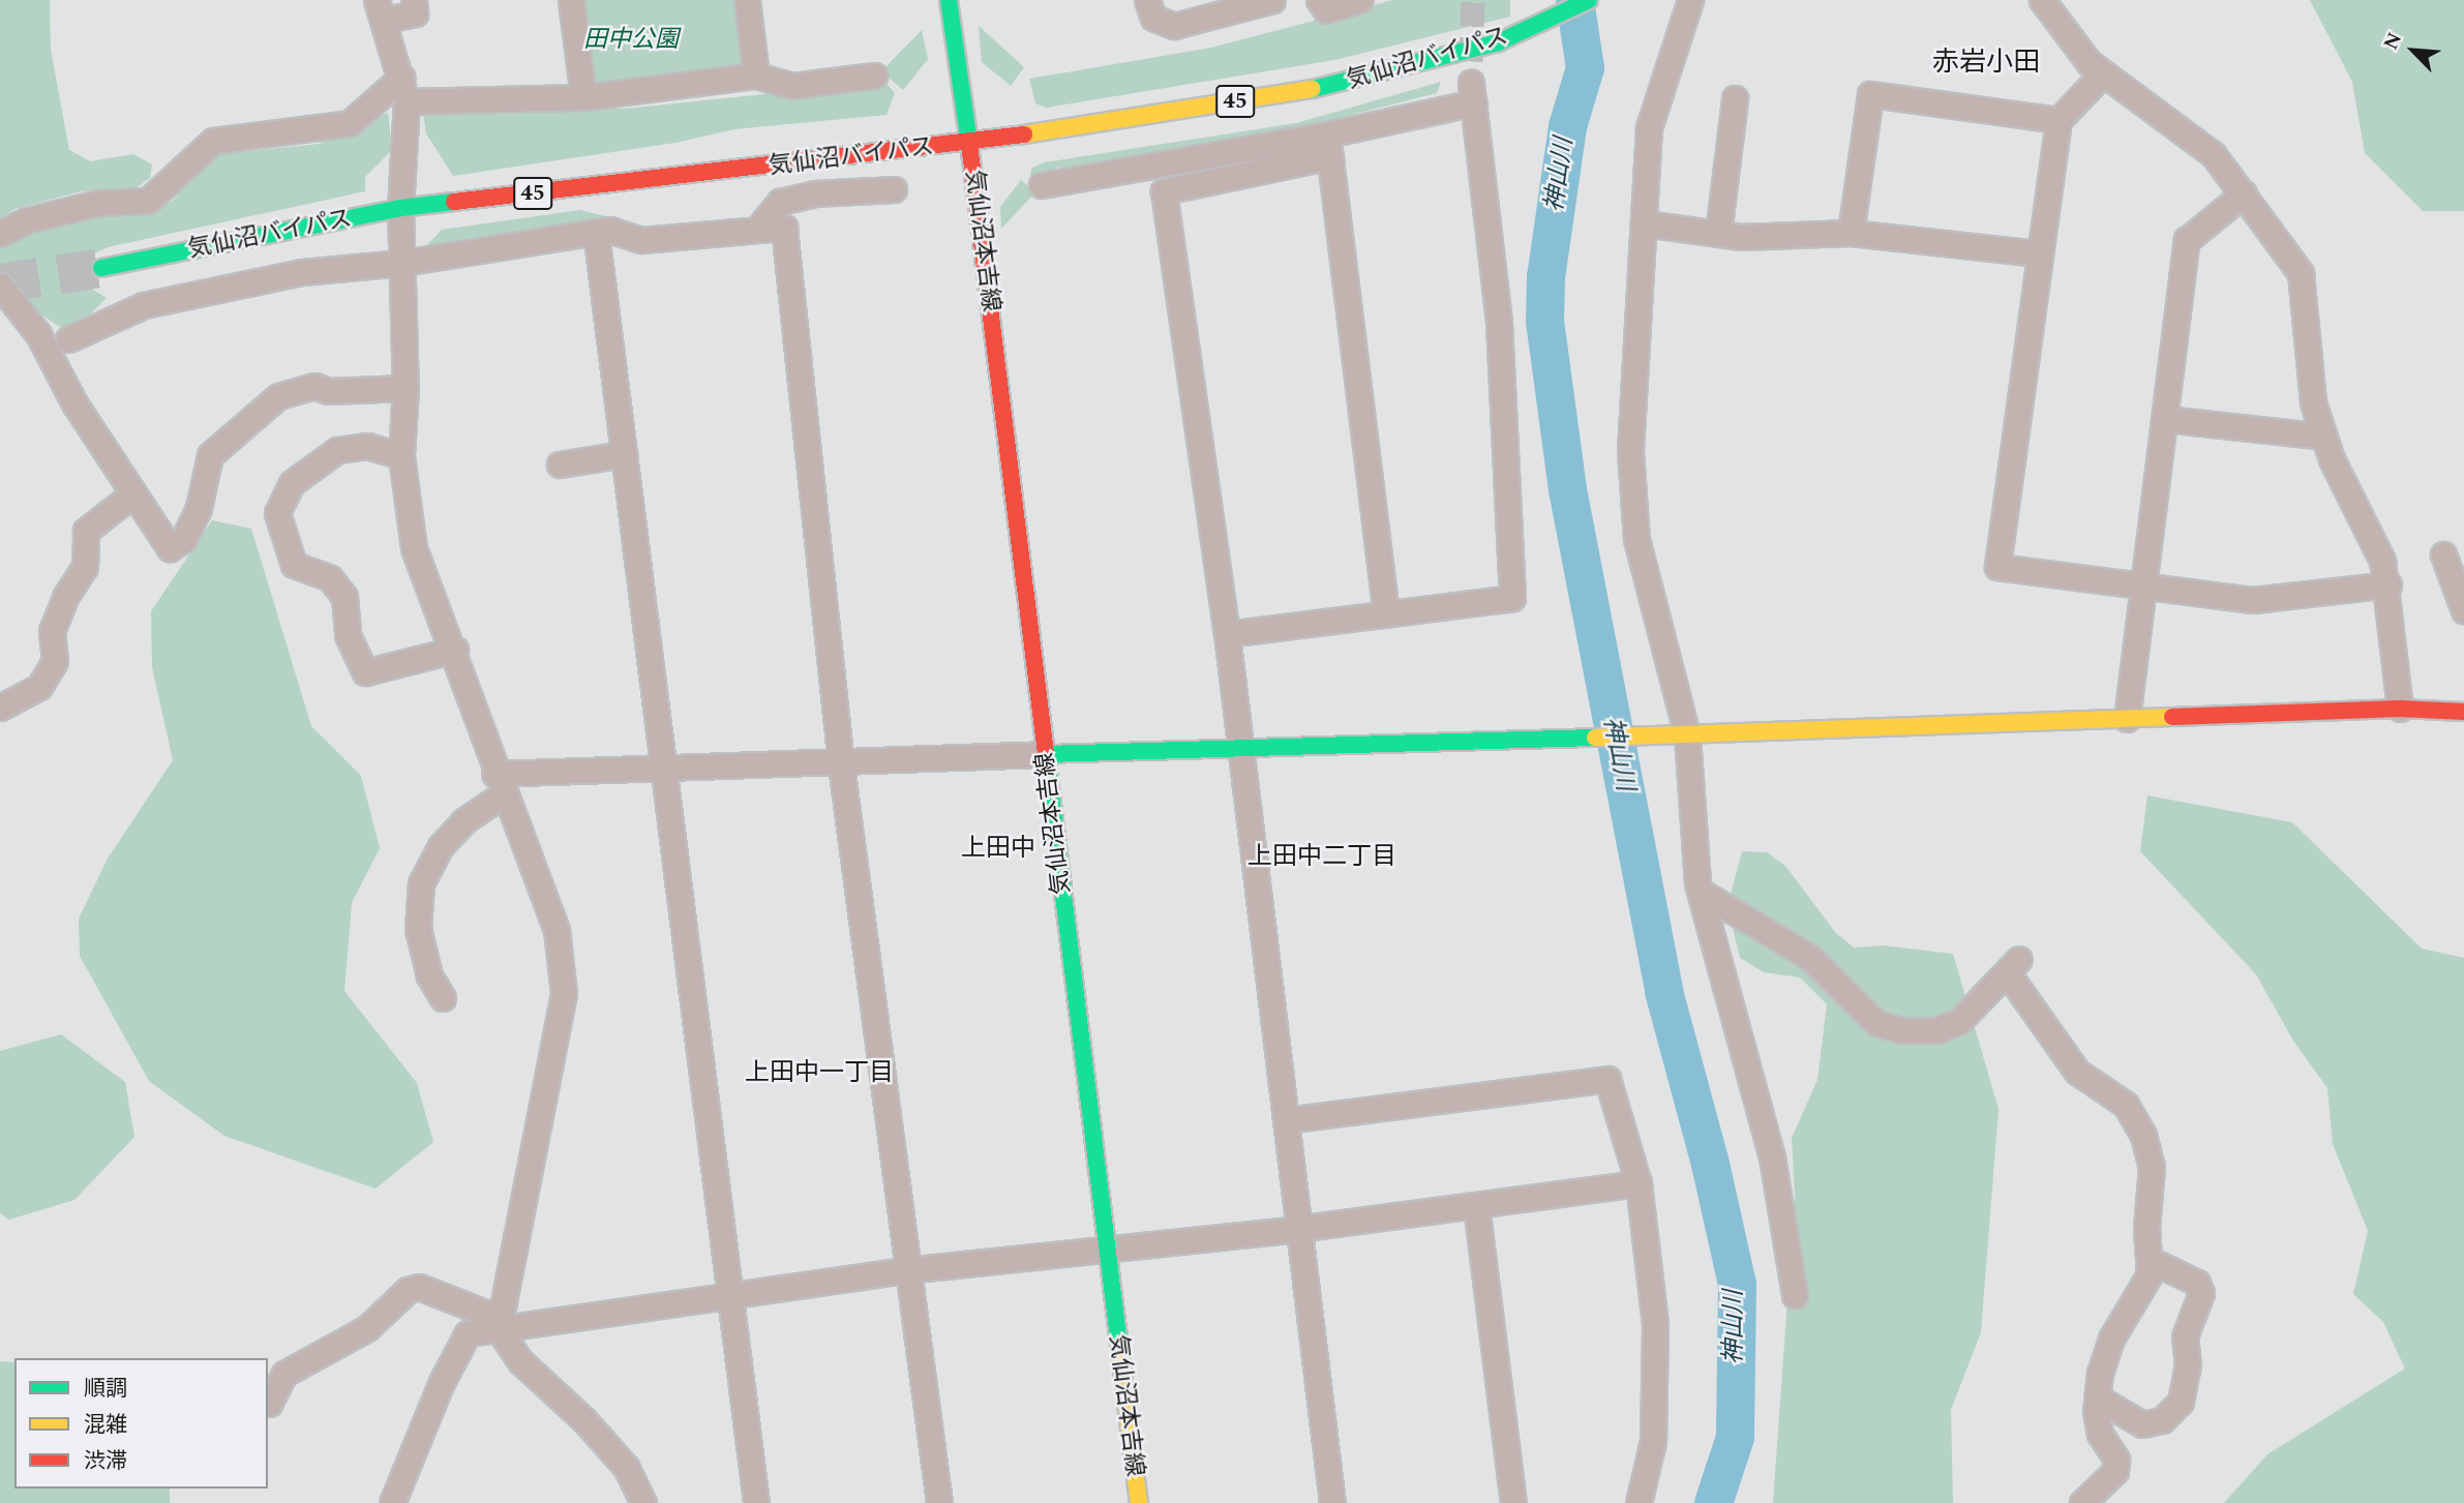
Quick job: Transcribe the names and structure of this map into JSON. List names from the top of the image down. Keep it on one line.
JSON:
{"streets":{"main road":["気仙沼バイパス","45","気仙沼本吉線"]},"crossings":[["気仙沼バイパス","気仙沼本吉線"]],"districts":["赤岩小田","上田中","上田中二丁目","上田中一丁目"],"water":["神山川"],"parks":["田中公園"],"legend":["順調","混雑","渋滞"],"north":"top left"}
